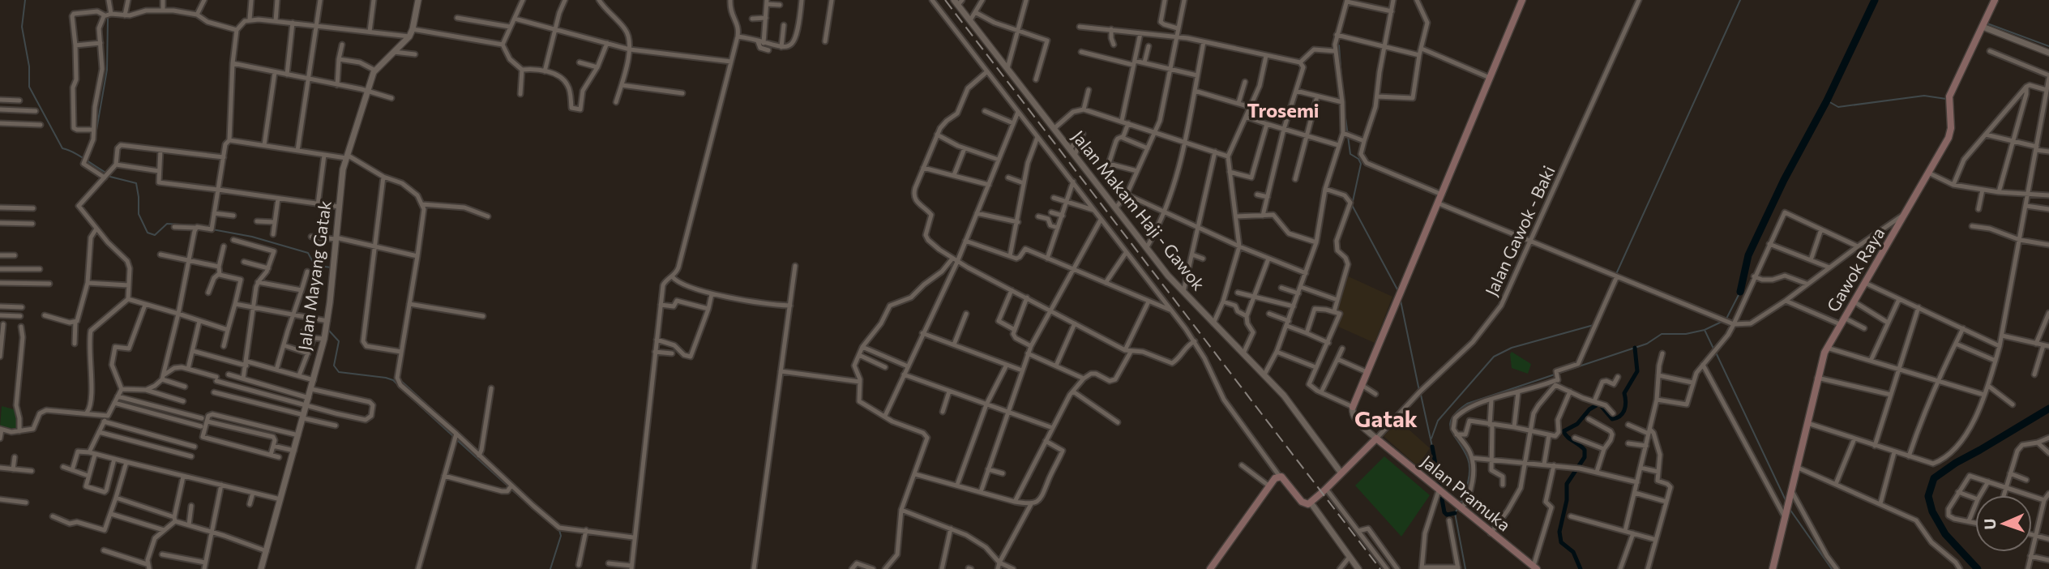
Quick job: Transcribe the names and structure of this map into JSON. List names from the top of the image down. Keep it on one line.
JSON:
{"streets":{"main road":["Gawok Raya","Jalan Pramuka"],"street":["Jalan Makam Haji - Gawok","Jalan Gawok - Baki","Jalan Mayang Gatak"]},"crossings":[["Jalan Gawok - Baki","Jalan Pramuka"]],"districts":["Trosemi","Gatak"],"north":"left"}
